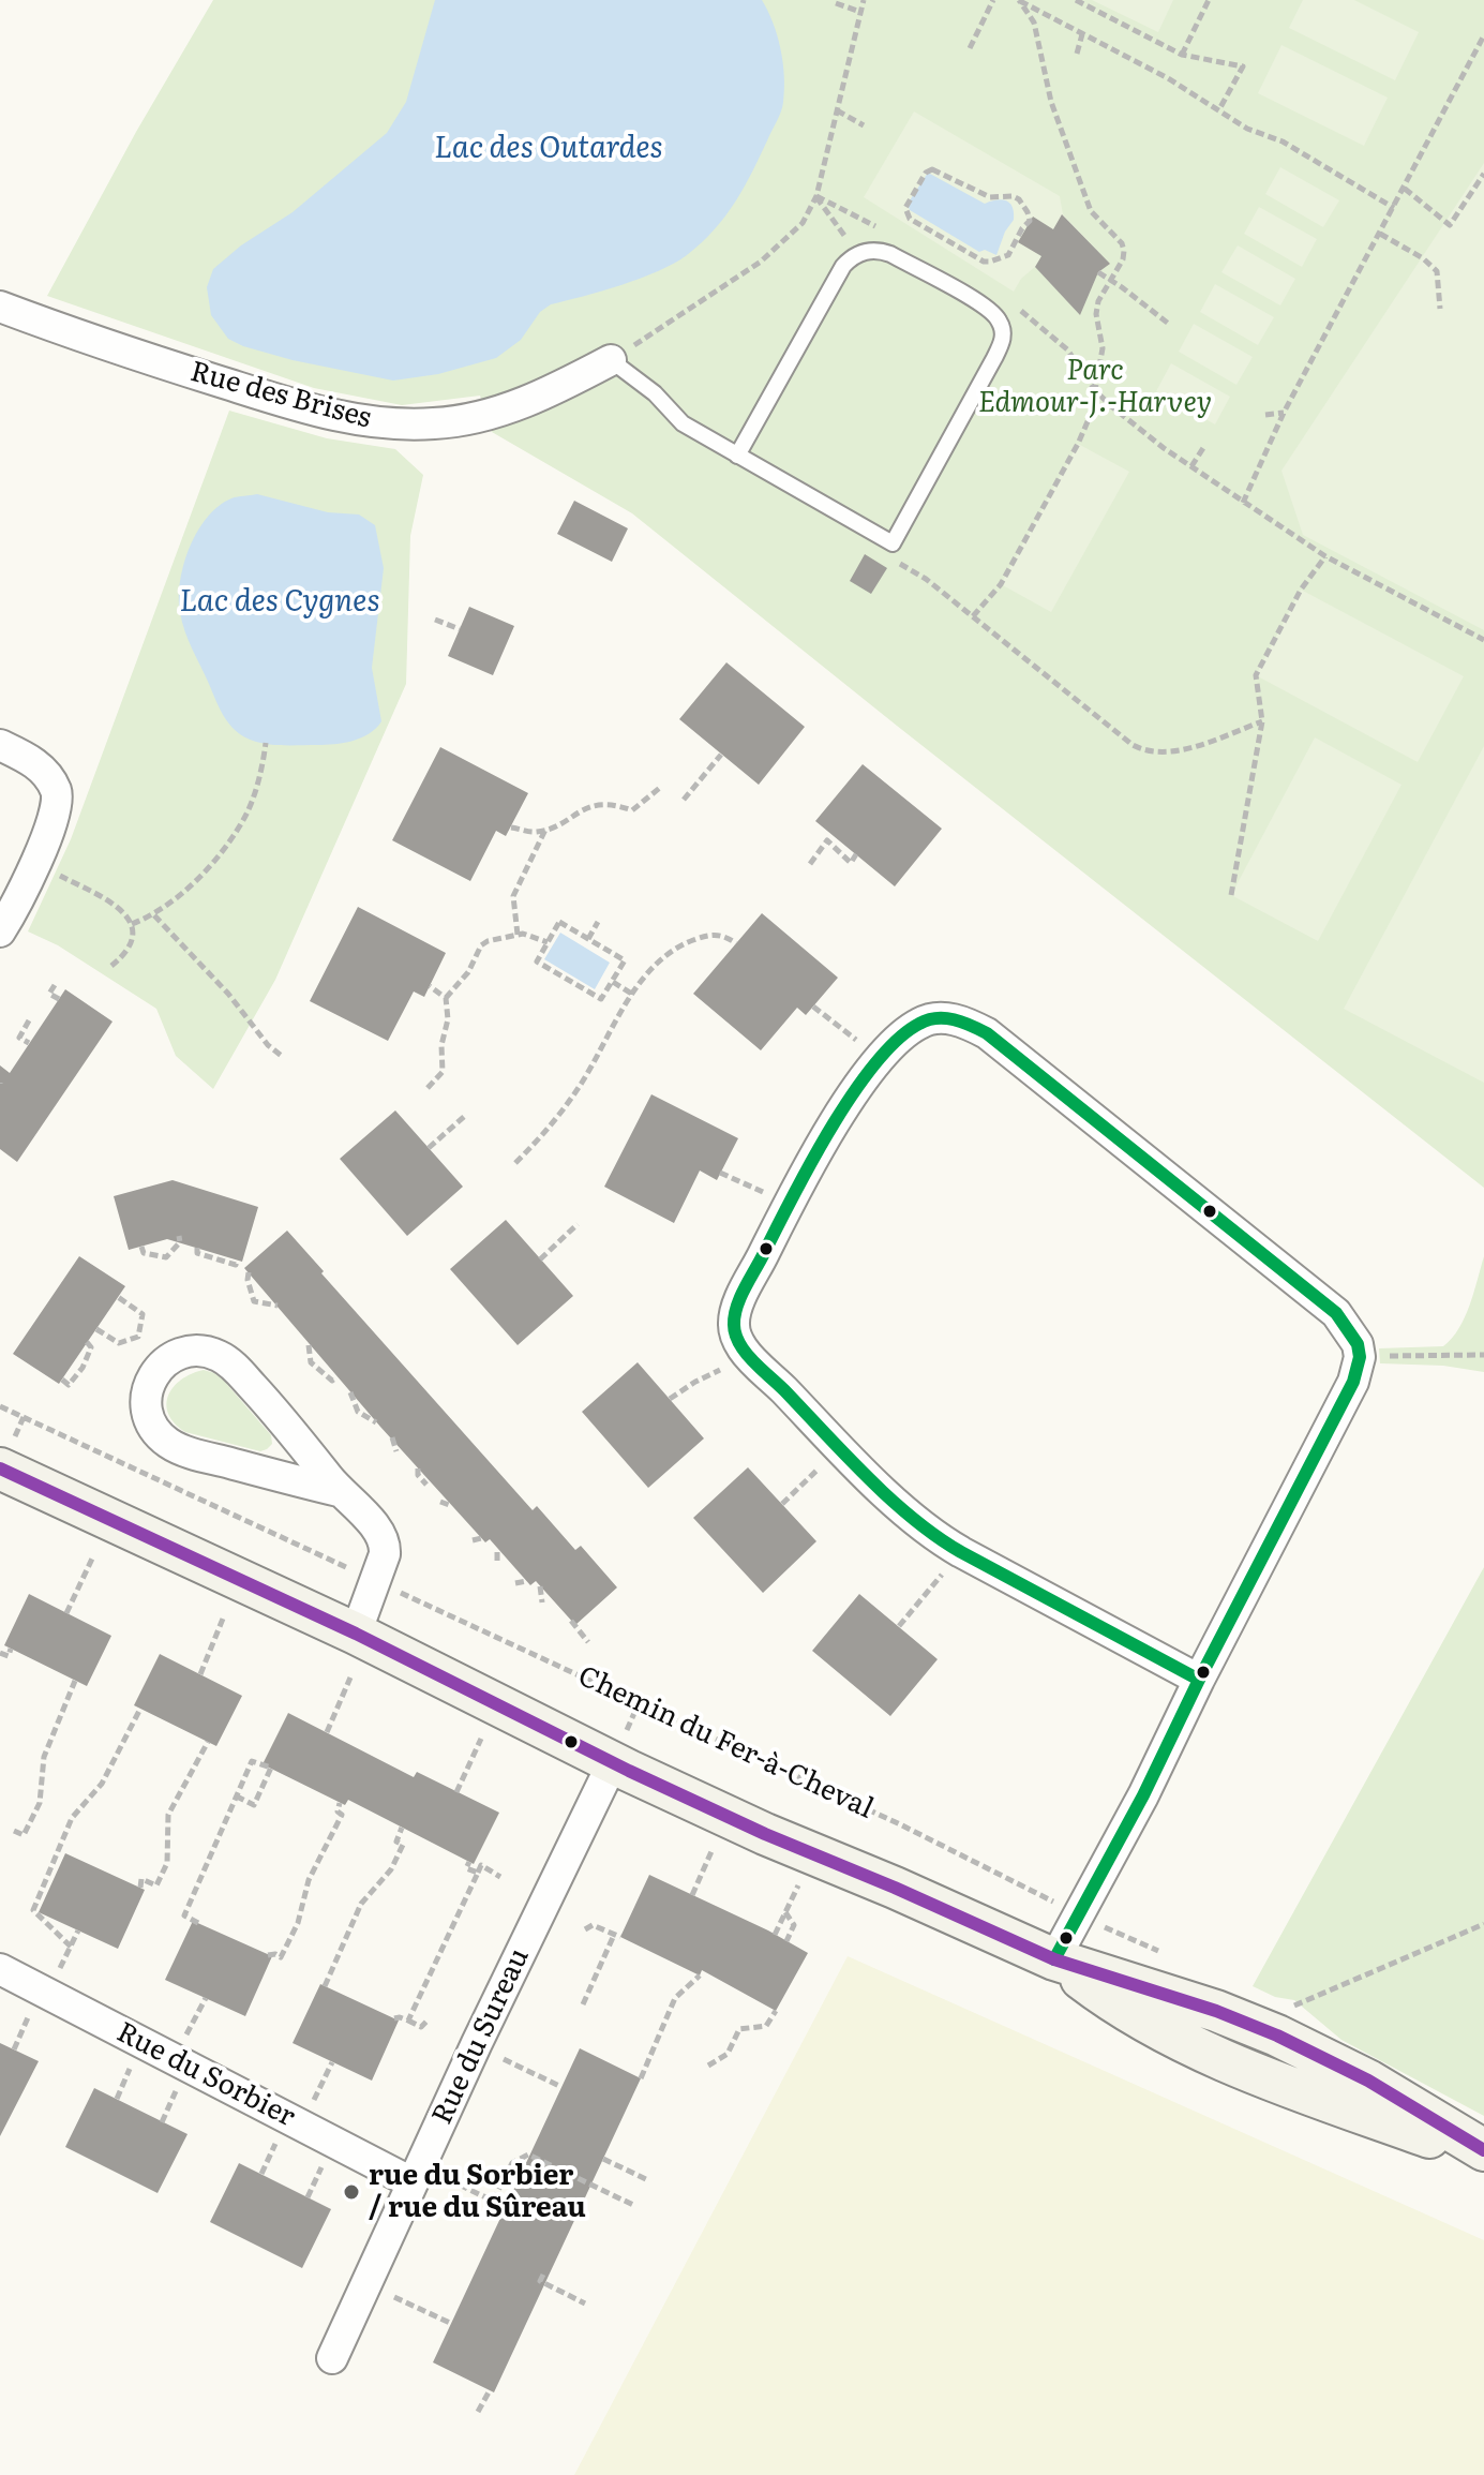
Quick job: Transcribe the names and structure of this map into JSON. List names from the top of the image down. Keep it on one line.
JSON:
{"streets":{"street":["Rue des Brises","Rue du Sureau","Rue du Sorbier"],"path":["Chemin du Fer-à-Cheval"]},"crossings":[["Rue du Sureau","Rue du Sorbier"]],"water":["Lac des Outardes","Lac des Cygnes"],"parks":["Parc Edmour-J.-Harvey"],"places":["rue du Sorbier / rue du Sûreau"]}
